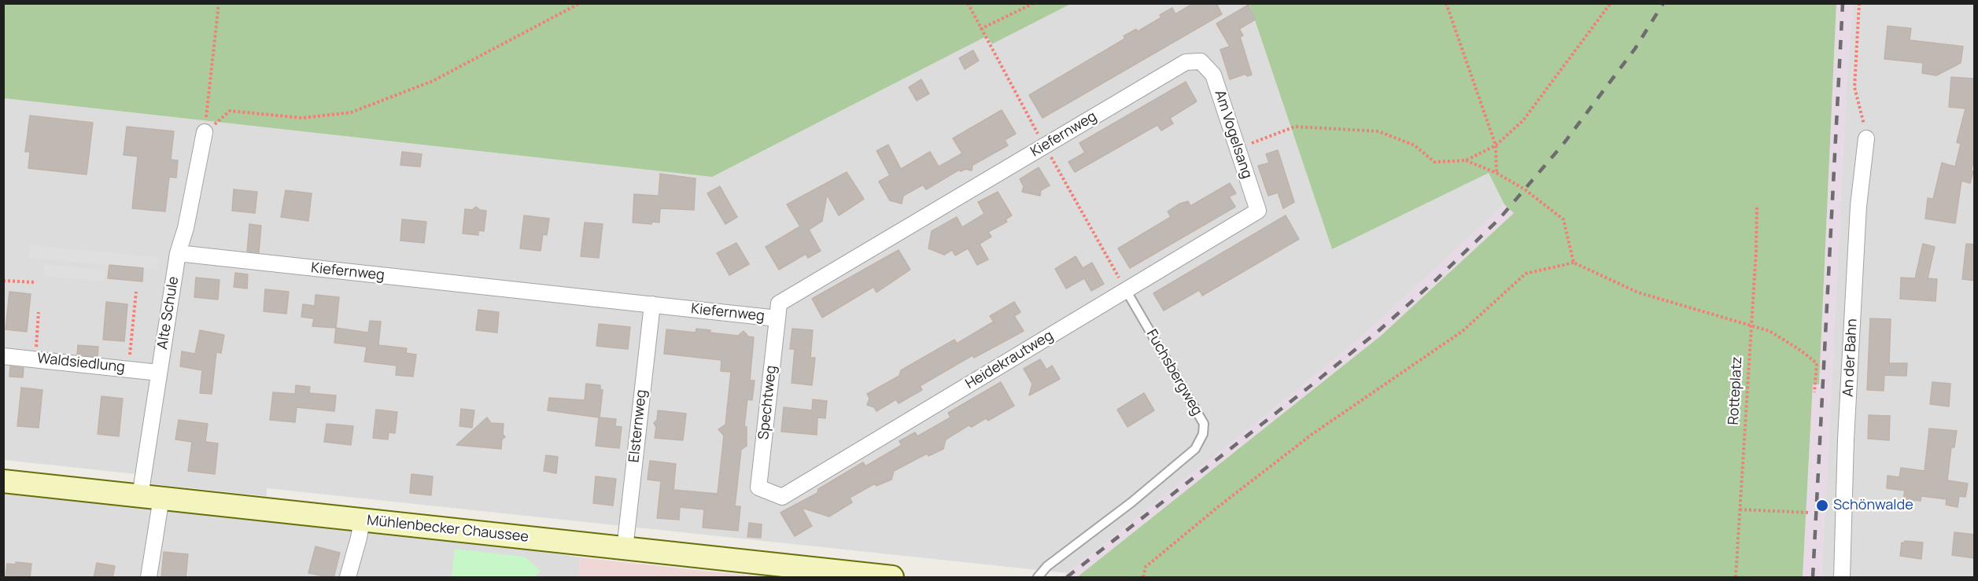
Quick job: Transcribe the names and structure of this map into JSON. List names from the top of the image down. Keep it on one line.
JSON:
{"streets":{"main road":["Mühlenbecker Chaussee"],"street":["Kiefernweg","Am Vogelsang","Alte Schule","An der Bahn","Heidekrautweg","Waldsiedlung","Spechtweg","Elsternweg"],"lane":["Fuchsbergweg"],"path":["Rotteplatz"]},"crossings":[["Kiefernweg","Am Vogelsang"],["Kiefernweg","Alte Schule"],["Kiefernweg","Spechtweg"],["Kiefernweg","Elsternweg"],["Am Vogelsang","Heidekrautweg"],["Alte Schule","Waldsiedlung"],["Alte Schule","Mühlenbecker Chaussee"],["Heidekrautweg","Fuchsbergweg"],["Heidekrautweg","Spechtweg"],["Elsternweg","Mühlenbecker Chaussee"]],"places":["Schönwalde"]}
